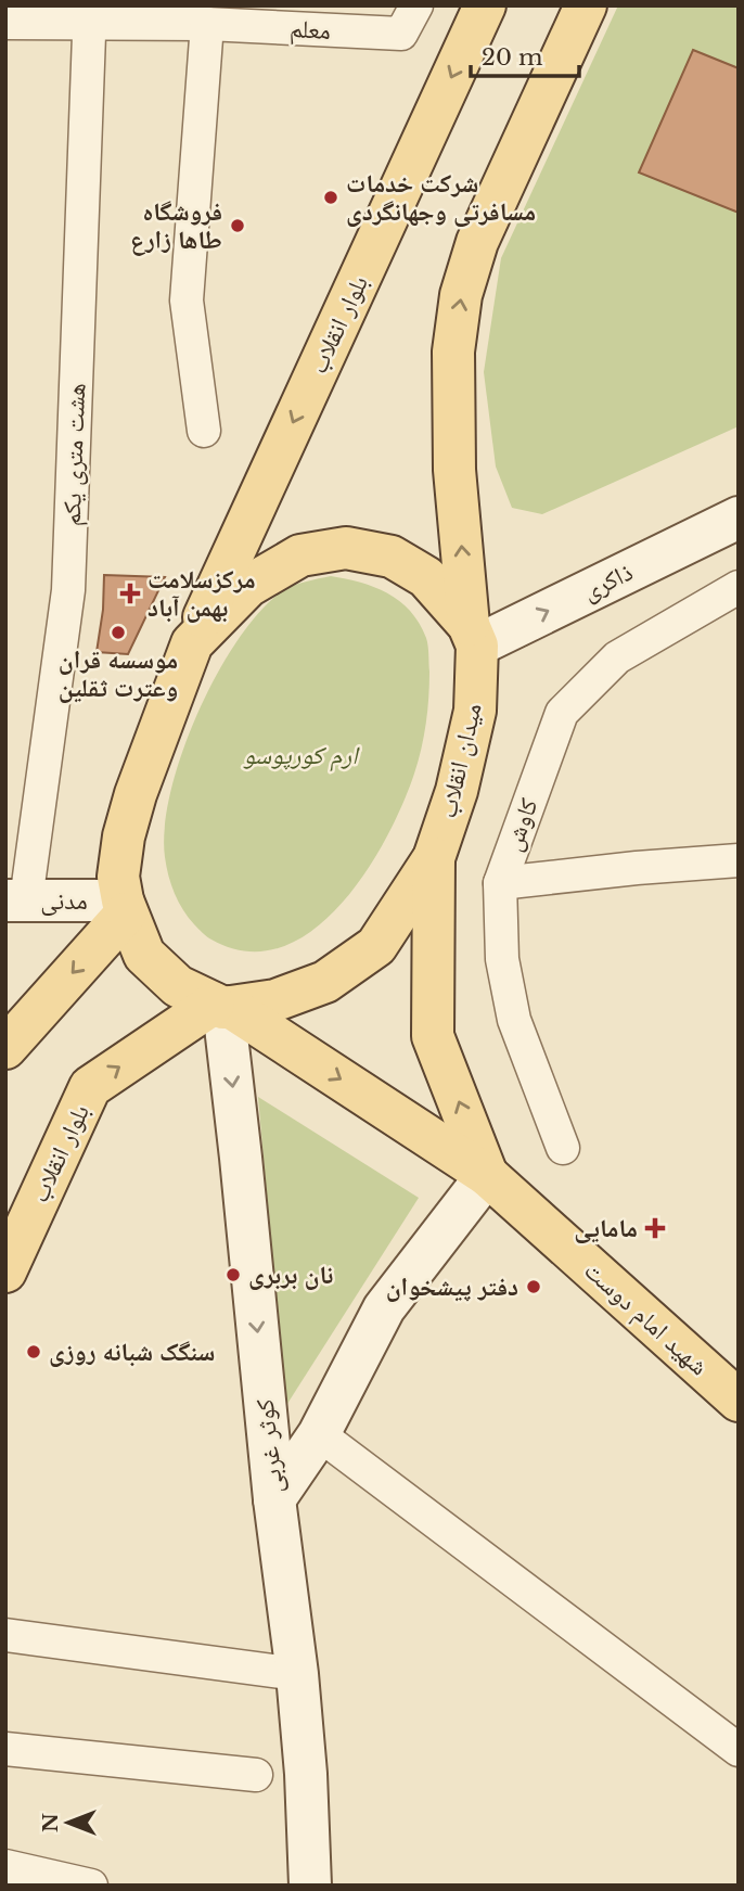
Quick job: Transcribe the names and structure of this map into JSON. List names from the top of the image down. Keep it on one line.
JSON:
{"streets":{"main road":["بلوار انقلاب","میدان انقلاب","شهید امام دوست"],"street":["معلم","هشت متری یکم","ذاکری","کاوش","مدنی","کوثر غربی"]},"crossings":[["معلم","هشت متری یکم"],["بلوار انقلاب","میدان انقلاب"],["بلوار انقلاب","شهید امام دوست"],["بلوار انقلاب","کوثر غربی"],["هشت متری یکم","مدنی"],["ذاکری","میدان انقلاب"],["میدان انقلاب","شهید امام دوست"],["میدان انقلاب","کوثر غربی"],["شهید امام دوست","کوثر غربی"]],"one_way":["شهید امام دوست","کوثر غربی"],"parks":["ارم کورپوسو"],"places":{"other":["شرکت خدمات مسافرتی وجهانگردی","فروشگاه طاها زارع","موسسه قران وعترت ثقلین","نان بربری","دفتر پیشخوان","سنگک شبانه روزی"],"health":["مرکزسلامت بهمن آباد","مامایی"]},"scale_bar":"20 m","north":"left"}
